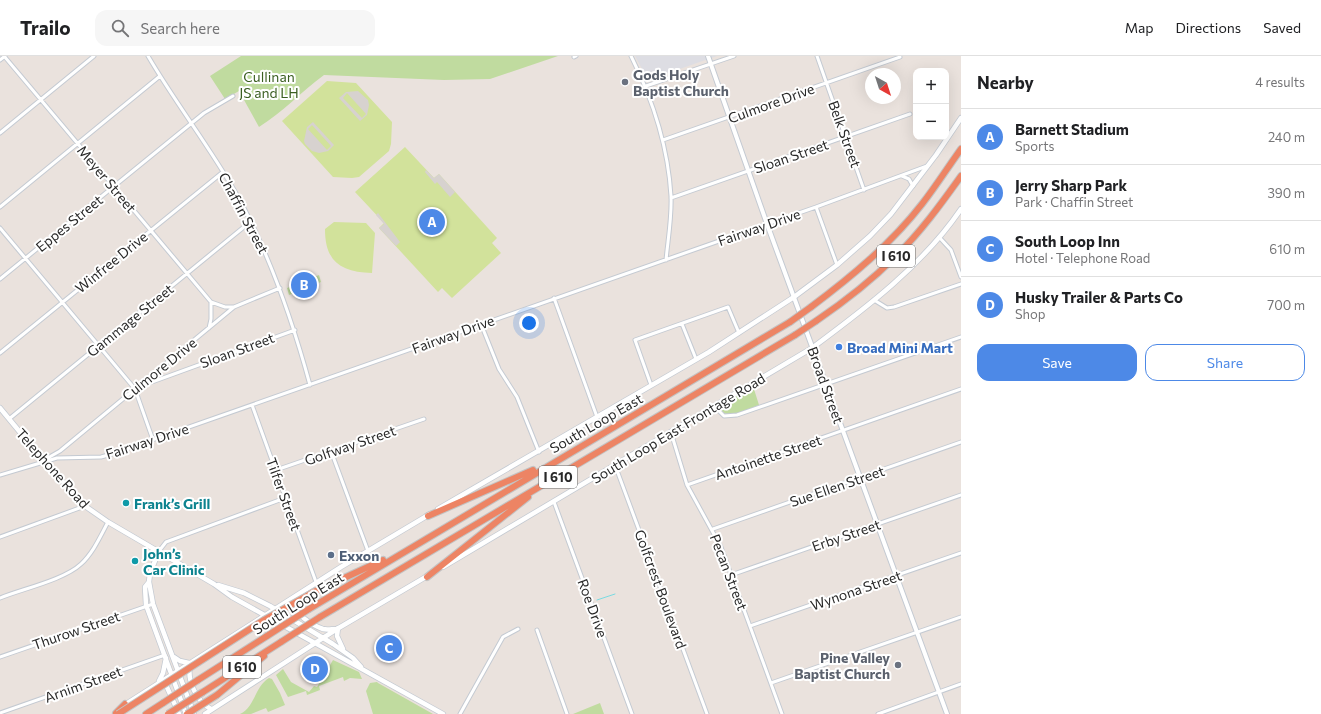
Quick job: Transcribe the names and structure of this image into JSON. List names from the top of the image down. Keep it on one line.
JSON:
{"streets":{"highway":["I 610","South Loop East"],"main road":["South Loop East Frontage Road","Telephone Road"],"street":["Culmore Drive","Belk Street","Sloan Street","Meyer Street","Chaffin Street","Eppes Street","Fairway Drive","Winfree Drive","Gammage Street","Broad Street","Golfway Street","Antoinette Street","Sue Ellen Street","Tilfer Street","Erby Street","Pecan Street","Golfcrest Boulevard","Wynona Street","Roe Drive","Thurow Street","Arnim Street"]},"crossings":[["Culmore Drive","Belk Street"],["Culmore Drive","Sloan Street"],["Culmore Drive","Chaffin Street"],["Culmore Drive","Fairway Drive"],["Culmore Drive","Broad Street"],["Culmore Drive","Telephone Road"],["Belk Street","Sloan Street"],["Belk Street","Fairway Drive"],["Sloan Street","Chaffin Street"],["Sloan Street","Broad Street"],["Meyer Street","Eppes Street"],["Meyer Street","Winfree Drive"],["Meyer Street","Gammage Street"],["Chaffin Street","Eppes Street"],["Chaffin Street","Fairway Drive"],["Chaffin Street","Winfree Drive"],["Chaffin Street","Gammage Street"],["Fairway Drive","Broad Street"],["Fairway Drive","Telephone Road"],["Fairway Drive","Tilfer Street"],["Gammage Street","Telephone Road"],["Broad Street","South Loop East Frontage Road"],["Broad Street","Antoinette Street"],["Broad Street","Sue Ellen Street"],["Broad Street","Erby Street"],["Broad Street","Wynona Street"],["South Loop East Frontage Road","Telephone Road"],["South Loop East Frontage Road","Pecan Street"],["South Loop East Frontage Road","Golfcrest Boulevard"],["South Loop East Frontage Road","Roe Drive"],["Golfway Street","Tilfer Street"],["Antoinette Street","Pecan Street"],["Sue Ellen Street","Pecan Street"],["Erby Street","Pecan Street"],["Pecan Street","Wynona Street"]],"parks":["Cullinan JS and LH"],"places":["Gods Holy Baptist Church","Broad Mini Mart","Frank’s Grill","Exxon","John’s Car Clinic","Pine Valley Baptist Church"],"north":"bottom right","page":{"header":"Trailo","search":"Search here","nav":["Map","Directions","Saved"],"heading":["Nearby","4 results"],"map_buttons":["+","−"],"list":[{"mark":"A","name":"Barnett Stadium","note":"Sports","value":"240 m"},{"mark":"B","name":"Jerry Sharp Park","note":"Park · Chaffin Street","value":"390 m"},{"mark":"C","name":"South Loop Inn","note":"Hotel · Telephone Road","value":"610 m"},{"mark":"D","name":"Husky Trailer & Parts Co","note":"Shop","value":"700 m"}],"pins":["A","B","C","D"],"buttons":["Save","Share"]}}
